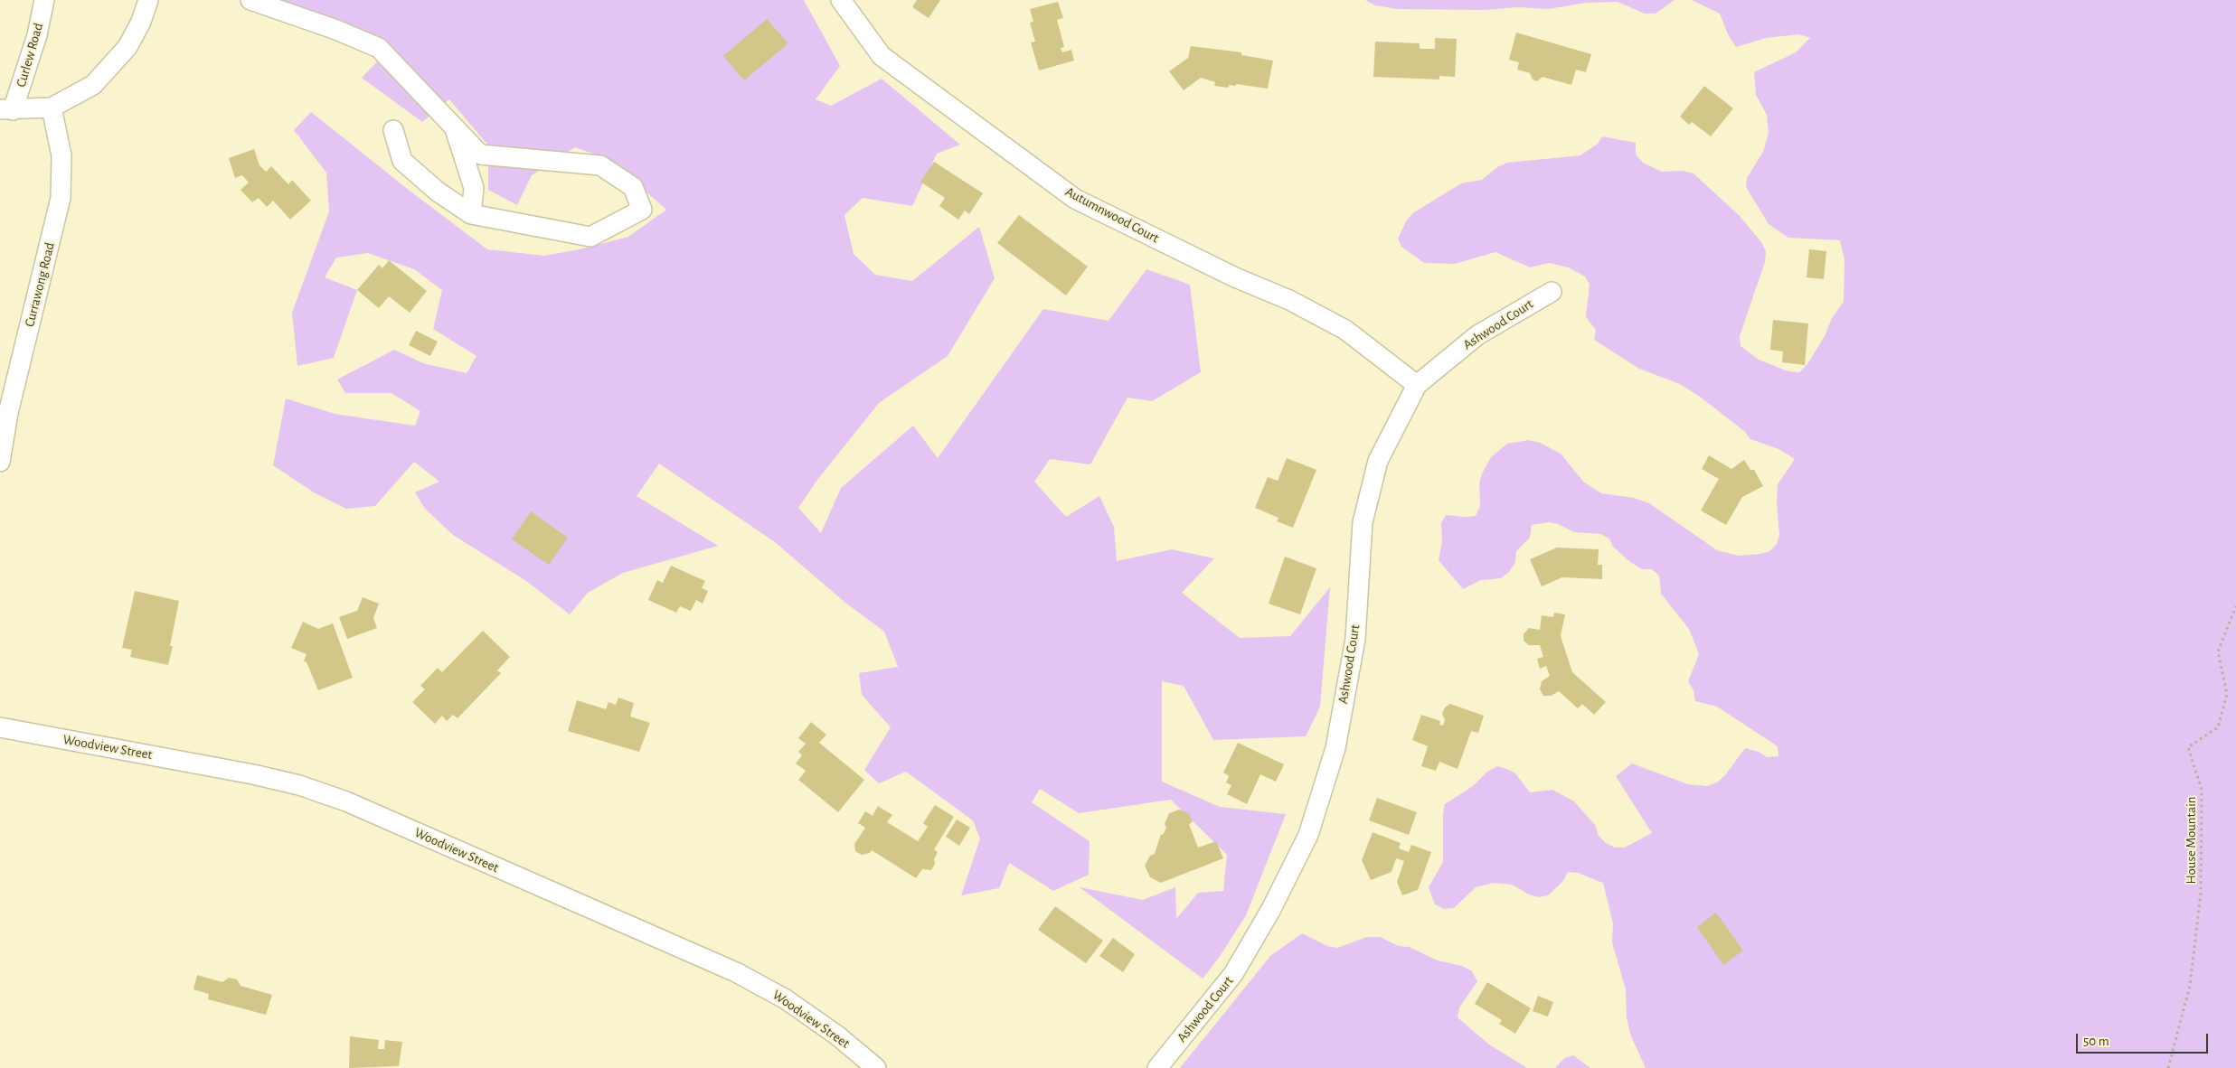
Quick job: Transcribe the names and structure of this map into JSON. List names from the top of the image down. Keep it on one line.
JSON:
{"streets":{"street":["Curlew Road","Autumnwood Court","Currawong Road","Ashwood Court","Woodview Street"],"path":["House Mountain"]},"crossings":[["Autumnwood Court","Ashwood Court"]],"scale_bar":"50 m"}
